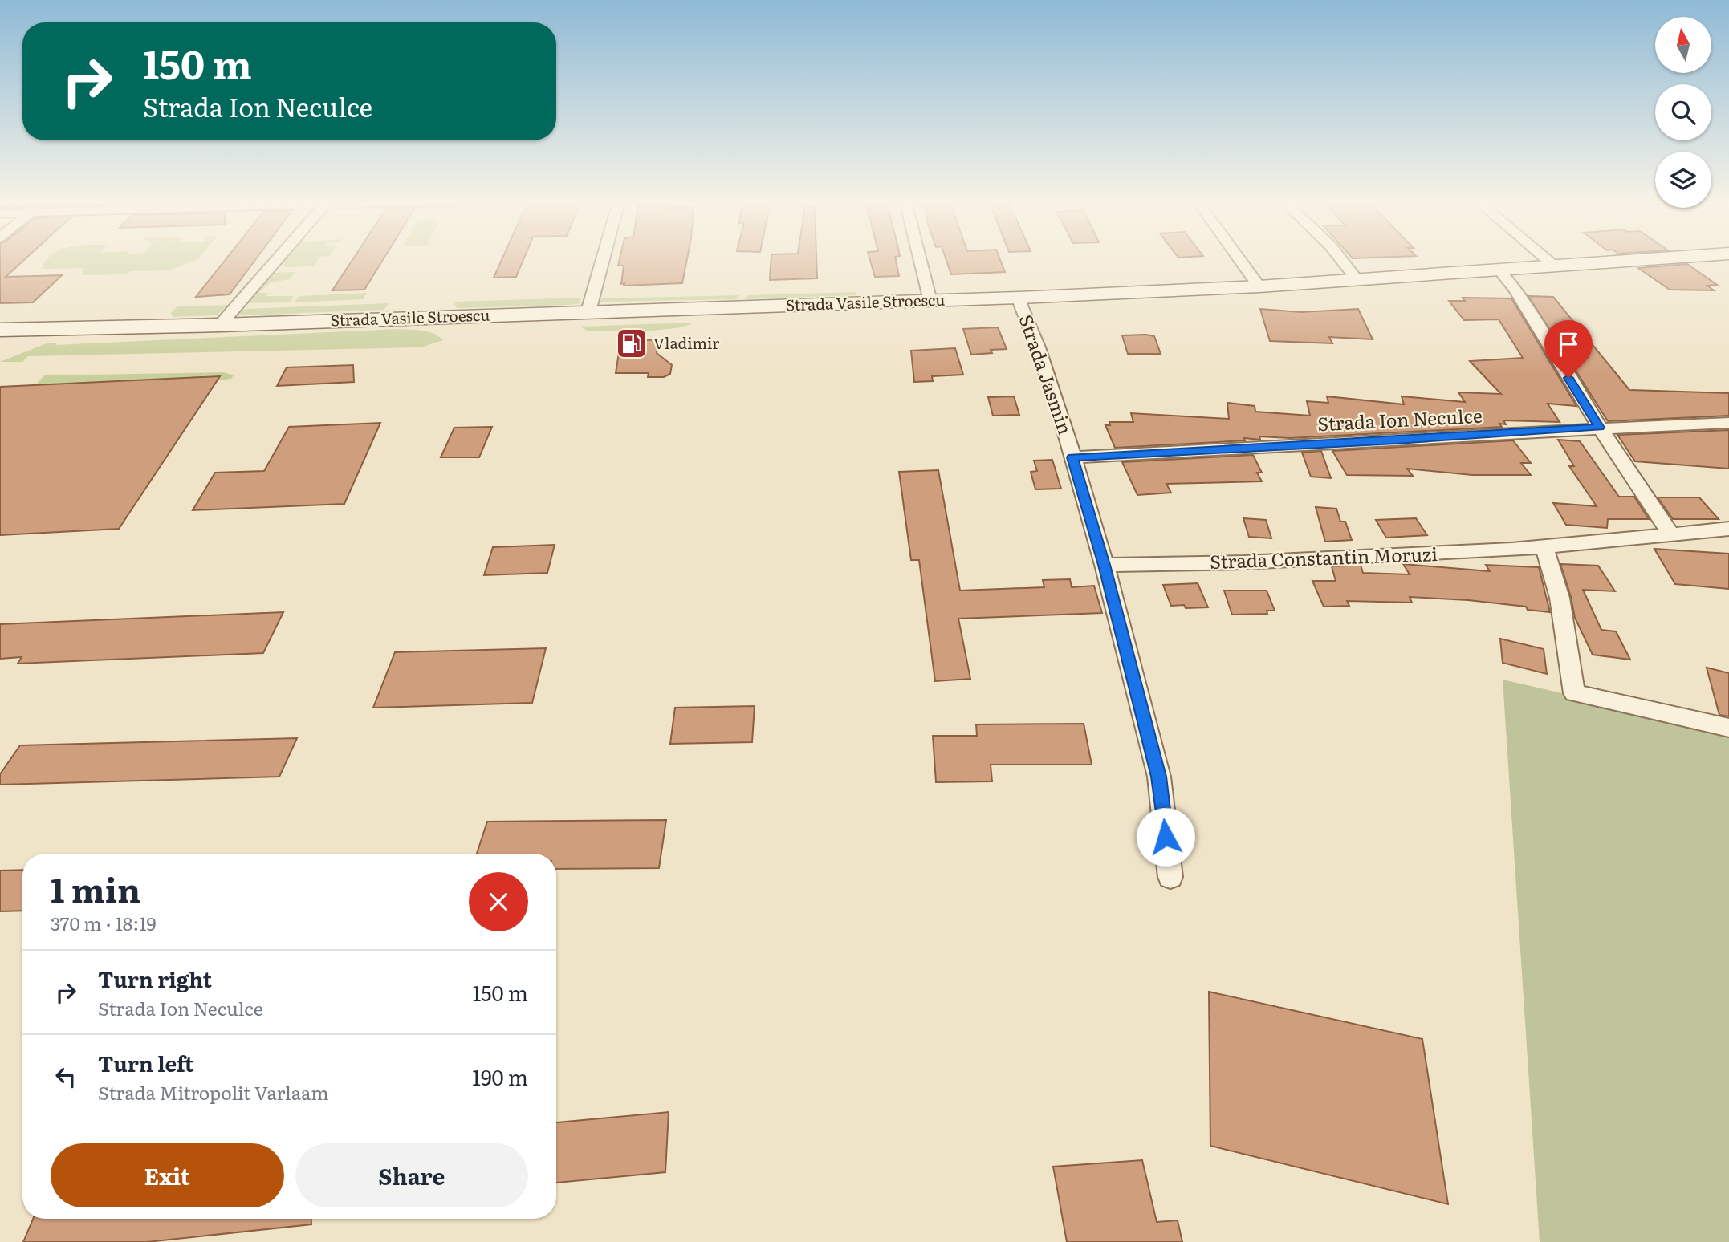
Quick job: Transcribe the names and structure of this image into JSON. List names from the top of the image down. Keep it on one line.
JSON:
{"streets":{"main road":["Strada Vasile Stroescu"],"street":["Strada Jasmin","Strada Ion Neculce","Strada Constantin Moruzi"]},"crossings":[["Strada Vasile Stroescu","Strada Jasmin"],["Strada Jasmin","Strada Ion Neculce"],["Strada Jasmin","Strada Constantin Moruzi"]],"places":{"fuel station":["Vladimir"]},"north":"top","page":{"turn":["150 m","Strada Ion Neculce"],"heading":["1 min","370 m · 18:19"],"list":[{"name":"Turn right","note":"Strada Ion Neculce","value":"150 m"},{"name":"Turn left","note":"Strada Mitropolit Varlaam","value":"190 m"}],"buttons":["Exit","Share"]}}
